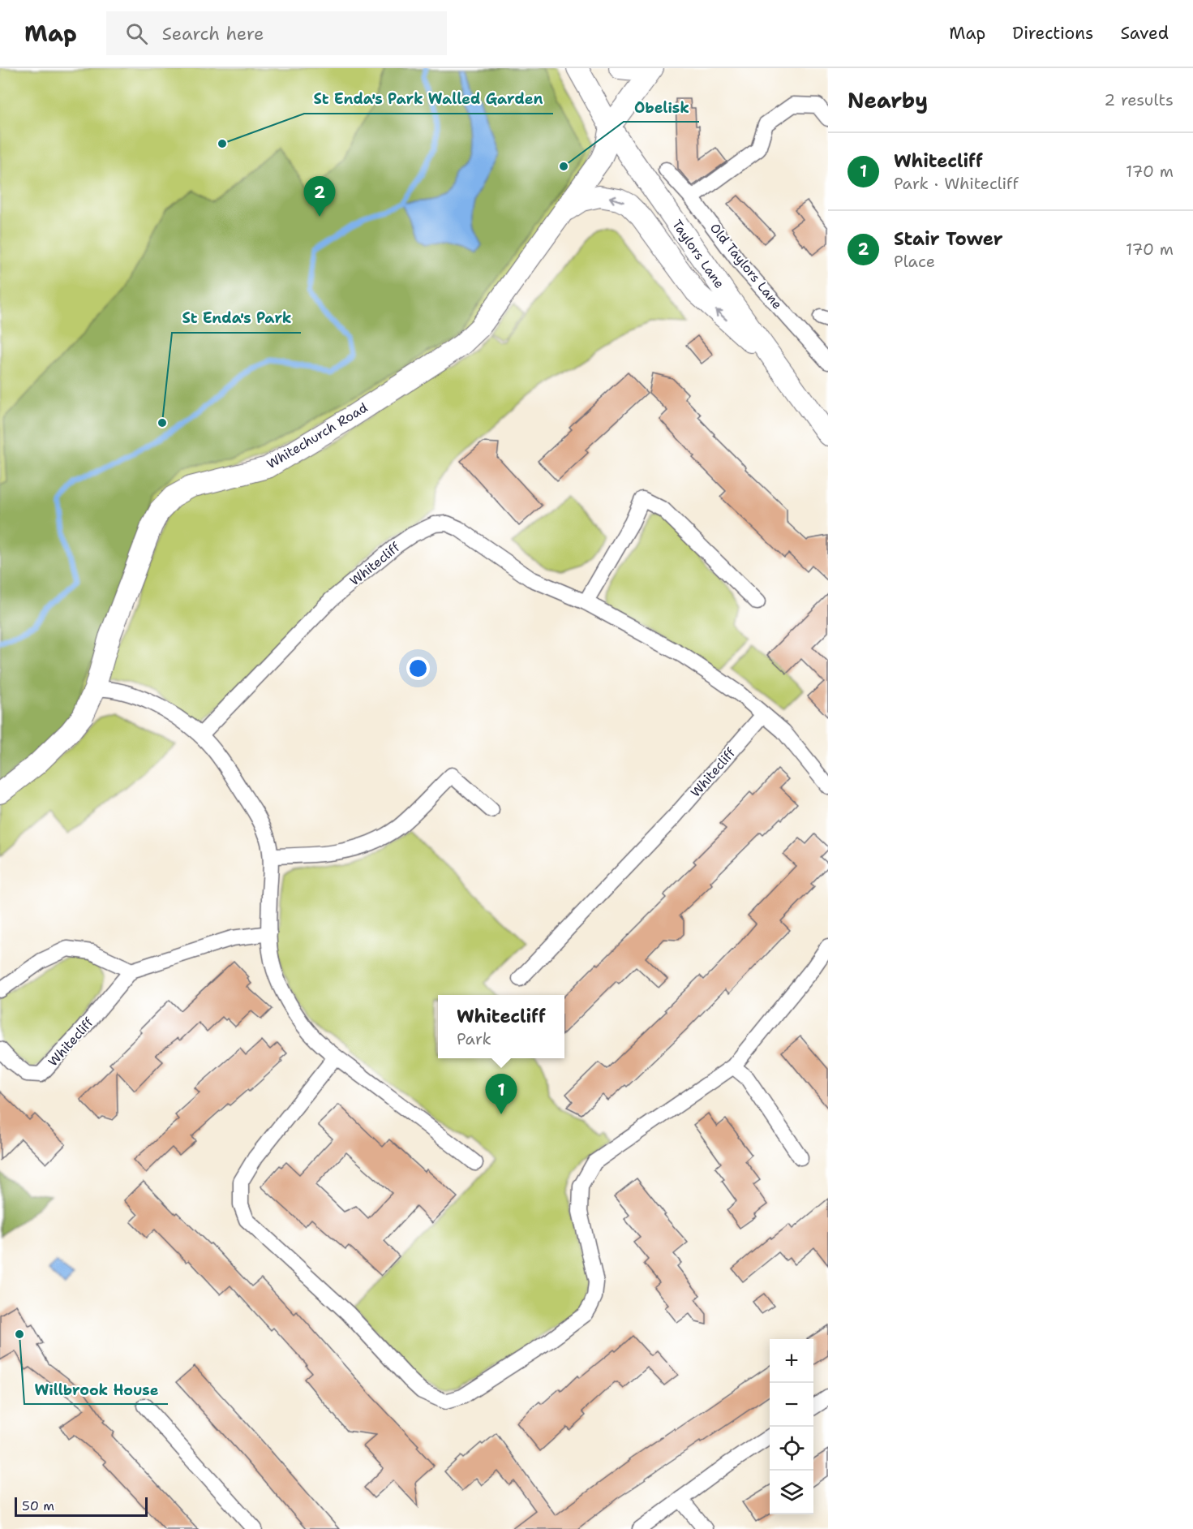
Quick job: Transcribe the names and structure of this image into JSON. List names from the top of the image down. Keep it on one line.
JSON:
{"streets":{"street":["Taylors Lane","Old Taylors Lane","Whitechurch Road","Whitecliff"]},"crossings":[["Taylors Lane","Whitechurch Road"]],"places":["St Enda's Park Walled Garden","Obelisk","St Enda's Park","Willbrook House"],"scale_bar":"50 m","page":{"header":"Map","search":"Search here","nav":["Map","Directions","Saved"],"heading":["Nearby","2 results"],"list":[{"mark":"1","name":"Whitecliff","note":"Park · Whitecliff","value":"170 m"},{"mark":"2","name":"Stair Tower","note":"Place","value":"170 m"}],"pins":["2","1"],"popup":["Whitecliff","Park"],"map_buttons":["+","−"],"scale":"50 m"}}
